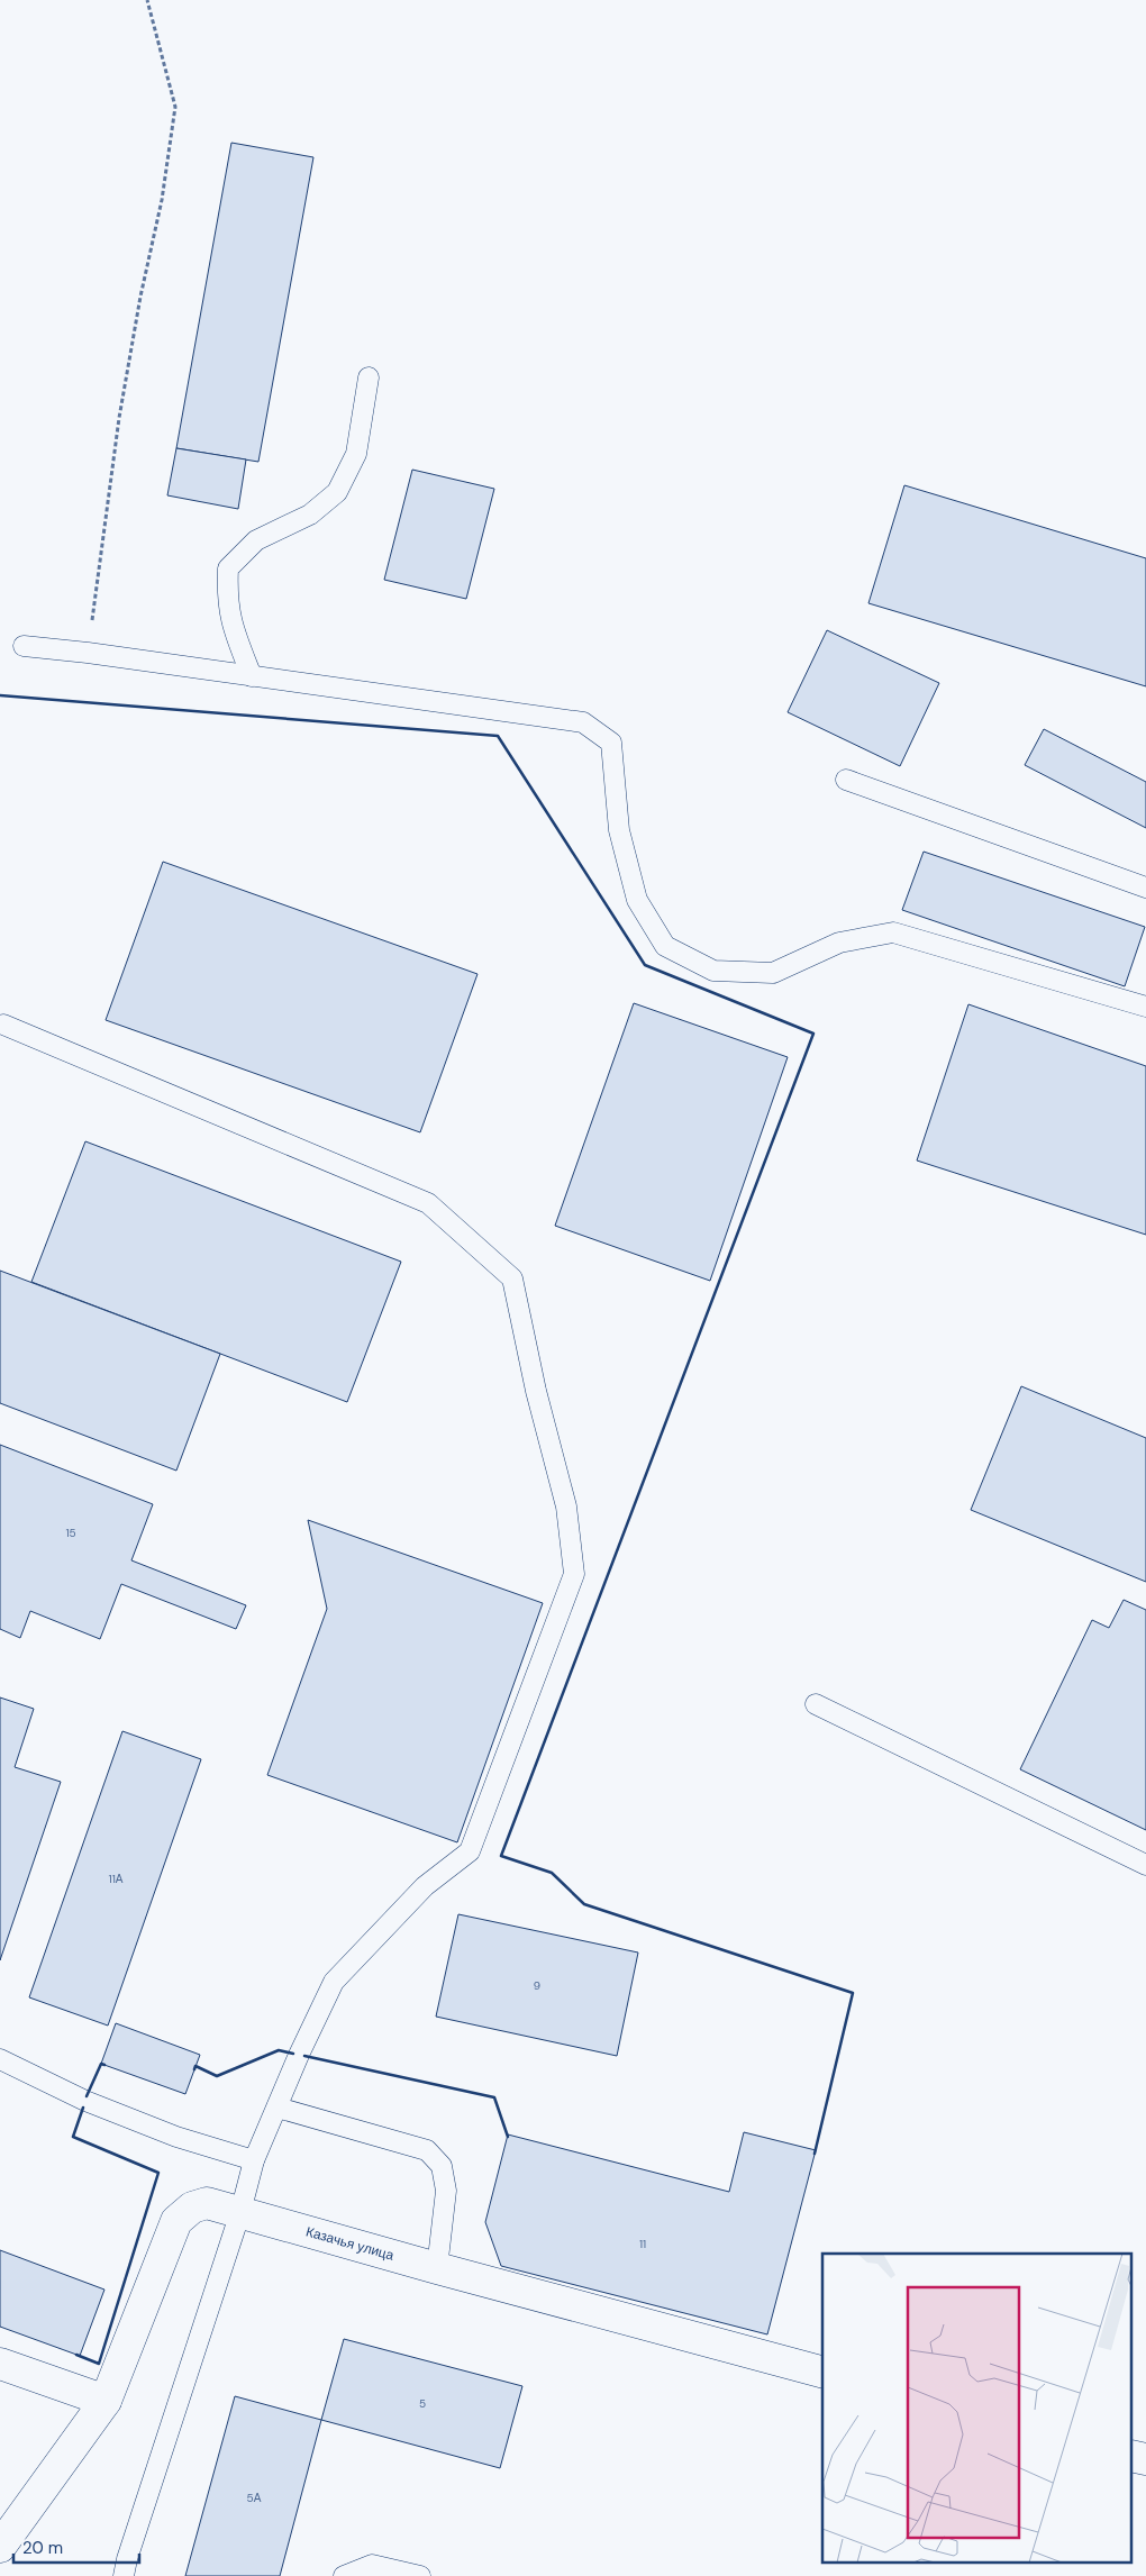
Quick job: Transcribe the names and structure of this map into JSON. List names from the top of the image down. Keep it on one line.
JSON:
{"streets":{"street":["Казачья улица"]},"house_numbers":["15","11А","9","11","5","5А"],"scale_bar":"20 m"}
